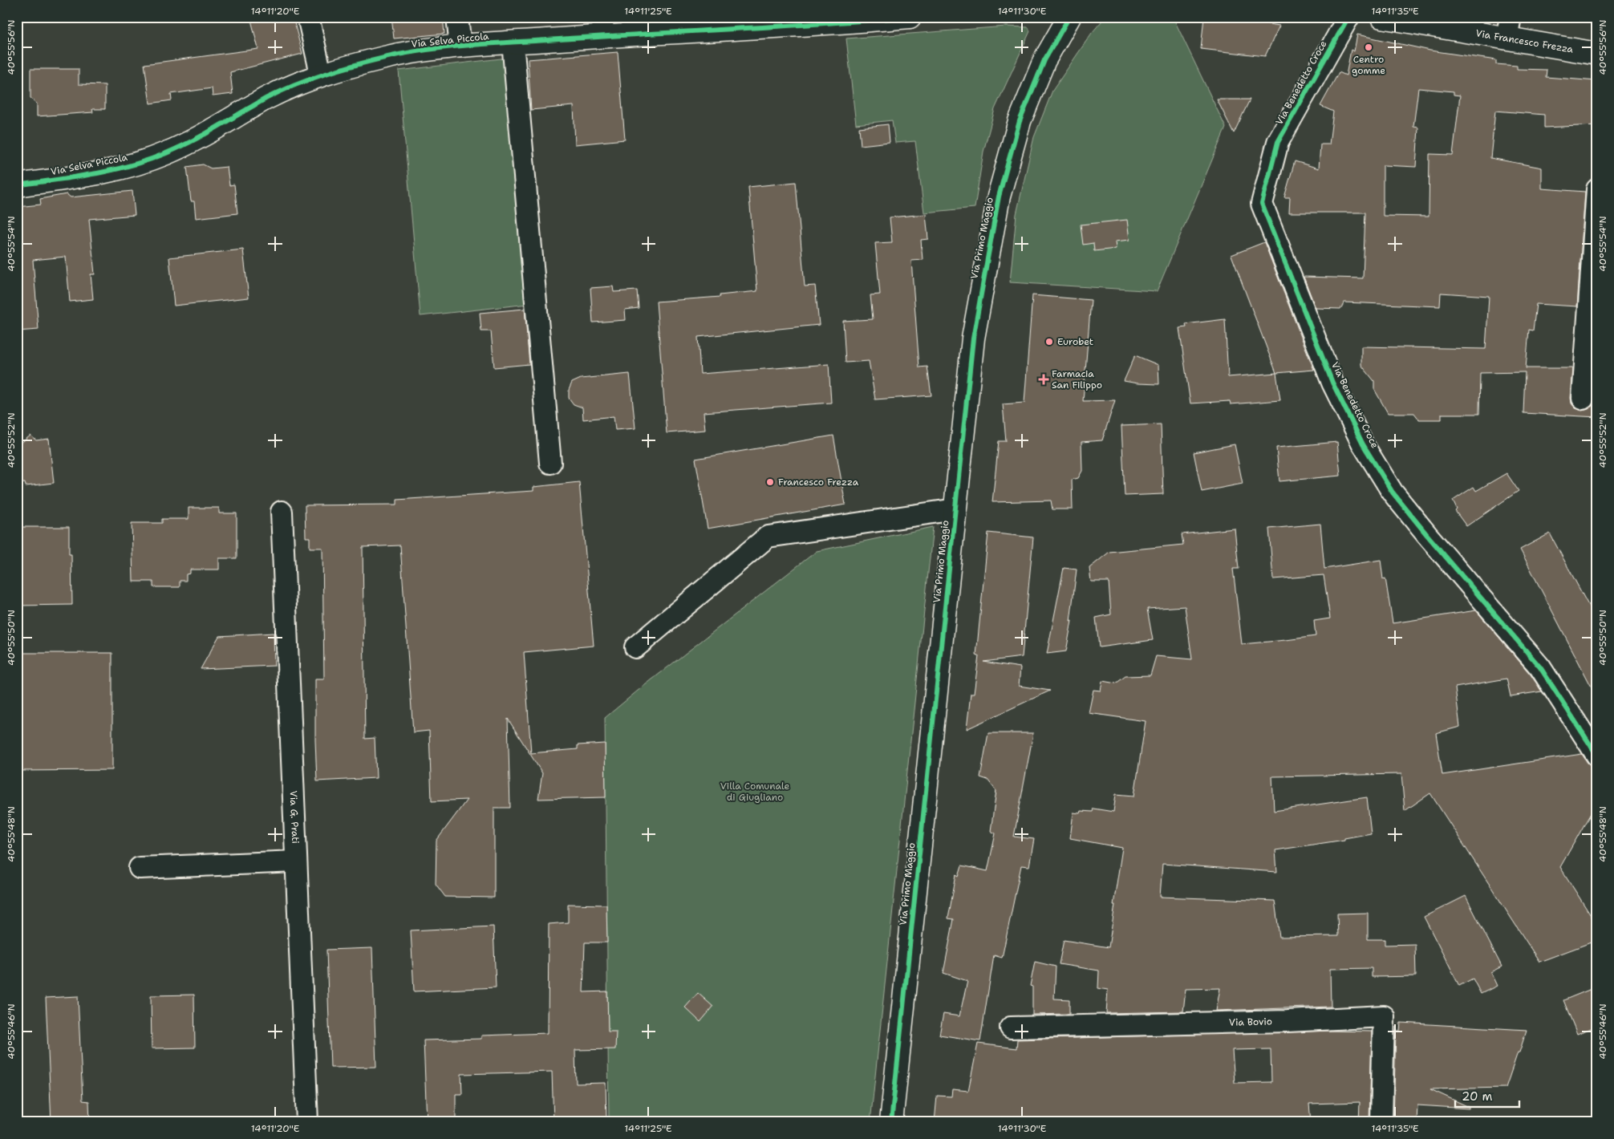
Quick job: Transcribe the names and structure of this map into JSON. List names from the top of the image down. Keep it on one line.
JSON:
{"streets":{"street":["Via Selva Piccola","Via Francesco Frezza","Via Benedetto Croce","Via Primo Maggio","Via G. Prati","Via Bovio"]},"parks":["Villa Comunale di Giugliano"],"places":{"other":["Centro gomme","Eurobet","Francesco Frezza"],"health":["Farmacia San Filippo"]},"scale_bar":"20 m","coordinates":["14°11'20\"E","14°11'25\"E","14°11'30\"E","14°11'35\"E","40°55'56\"N","40°55'54\"N","40°55'52\"N","40°55'50\"N","40°55'48\"N","40°55'46\"N"]}
